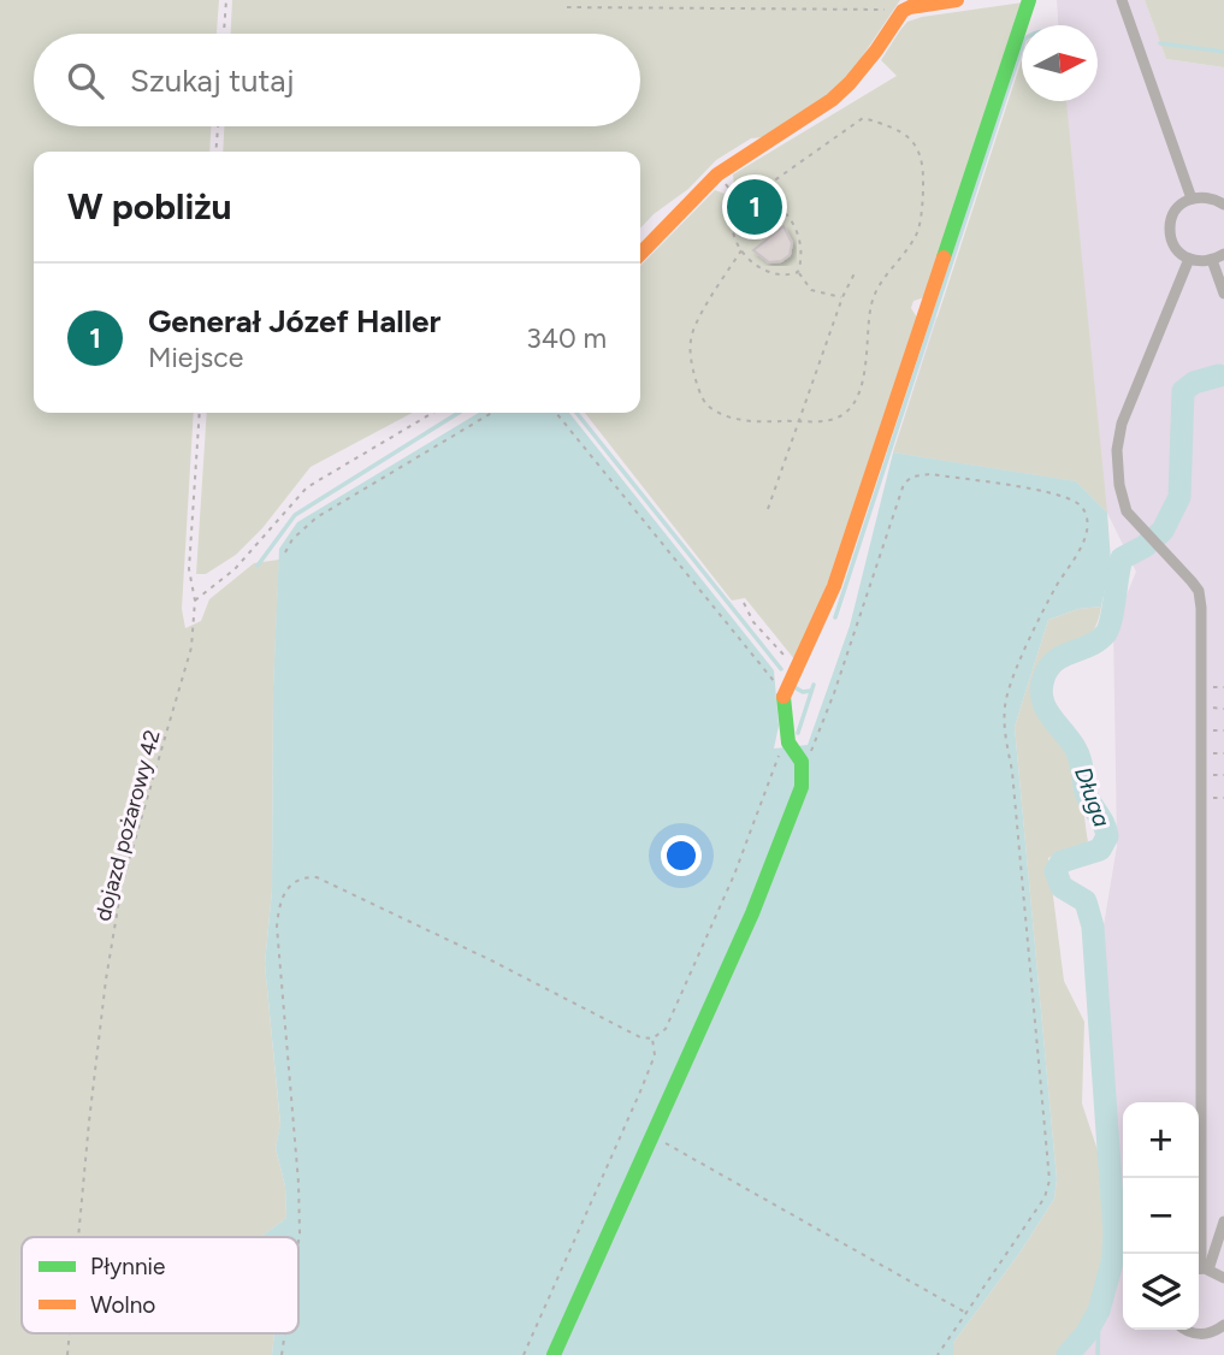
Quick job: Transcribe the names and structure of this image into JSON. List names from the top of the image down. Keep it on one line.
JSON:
{"streets":{"path":["dojazd pożarowy 42"]},"water":["Długa"],"legend":["Płynnie","Wolno"],"north":"right","page":{"search":"Szukaj tutaj","heading":"W pobliżu","pins":"1","list":[{"mark":"1","name":"Generał Józef Haller","note":"Miejsce","value":"340 m"}],"map_buttons":["+","−"]}}
